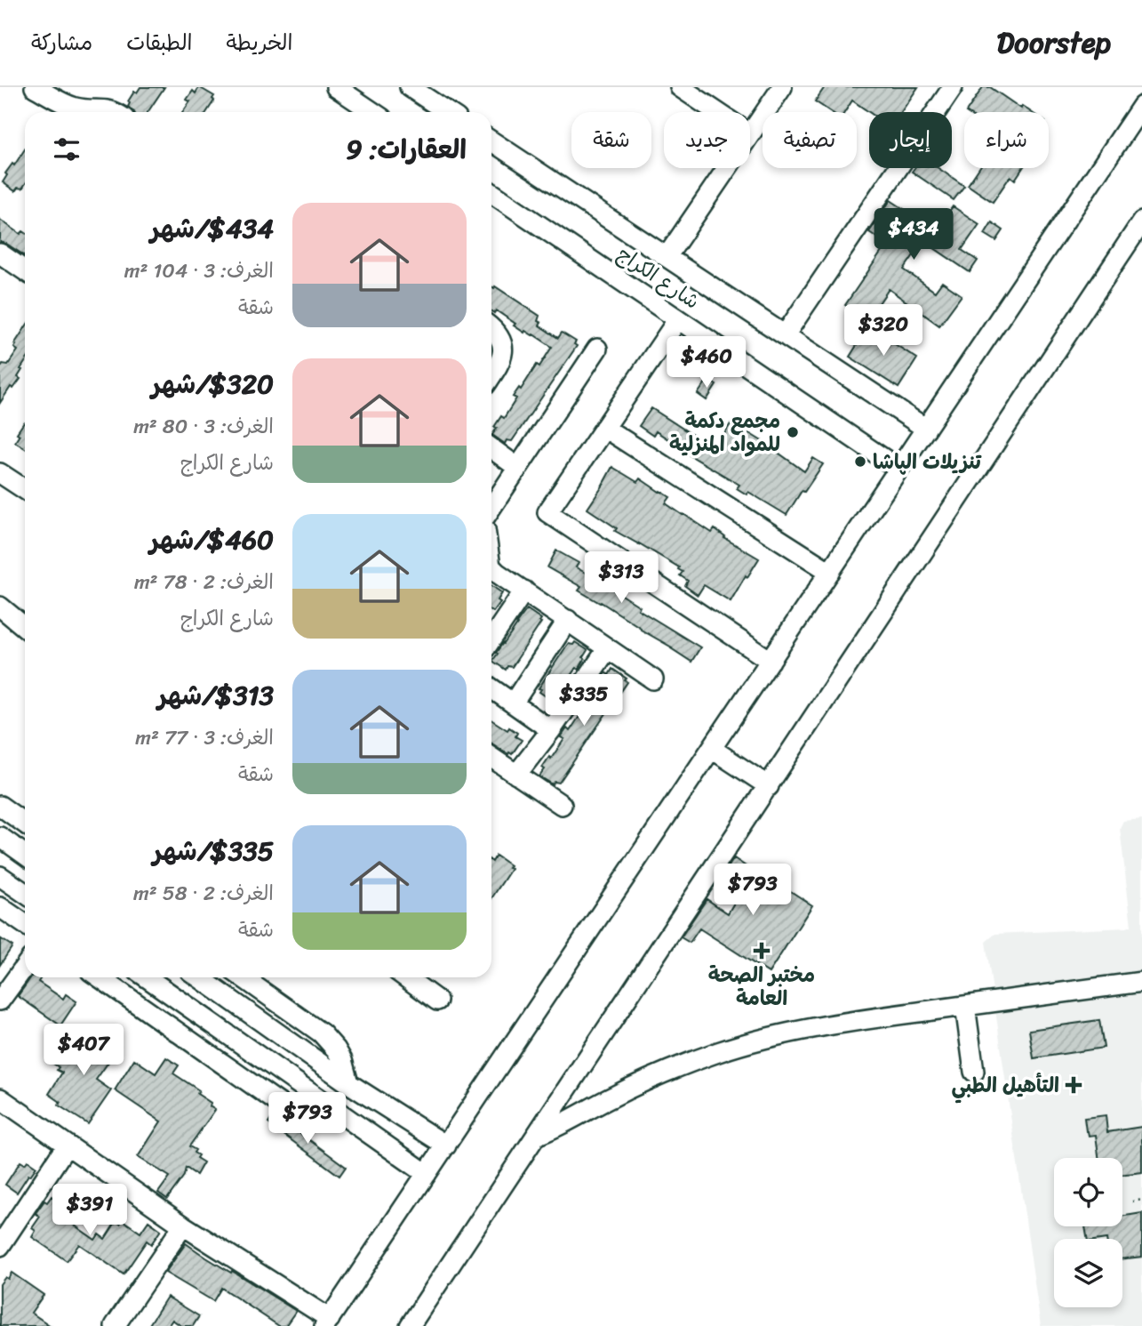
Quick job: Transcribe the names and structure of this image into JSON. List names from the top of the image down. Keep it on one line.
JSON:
{"streets":{"street":["شارع الكراج"]},"places":{"other":["مجمع دكمة للمواد المنزلية","تنزيلات الپاشا"],"health":["مختبر الصحة العامة","التأهيل الطبي"]},"page":{"header":"Doorstep","nav":["الخريطة","الطبقات","مشاركة"],"chip":["شراء","إيجار","تصفية","جديد","شقة"],"heading":"العقارات: 9","list":[{"name":"$434/شهر","note":"الغرف: 3 · 104 m² · شقة"},{"name":"$320/شهر","note":"الغرف: 3 · 80 m² · شارع الكراج"},{"name":"$460/شهر","note":"الغرف: 2 · 78 m² · شارع الكراج"},{"name":"$313/شهر","note":"الغرف: 3 · 77 m² · شقة"},{"name":"$335/شهر","note":"الغرف: 2 · 58 m² · شقة"}],"price":["$434","$320","$460","$313","$335","$793","$407","$793","$391"]}}
